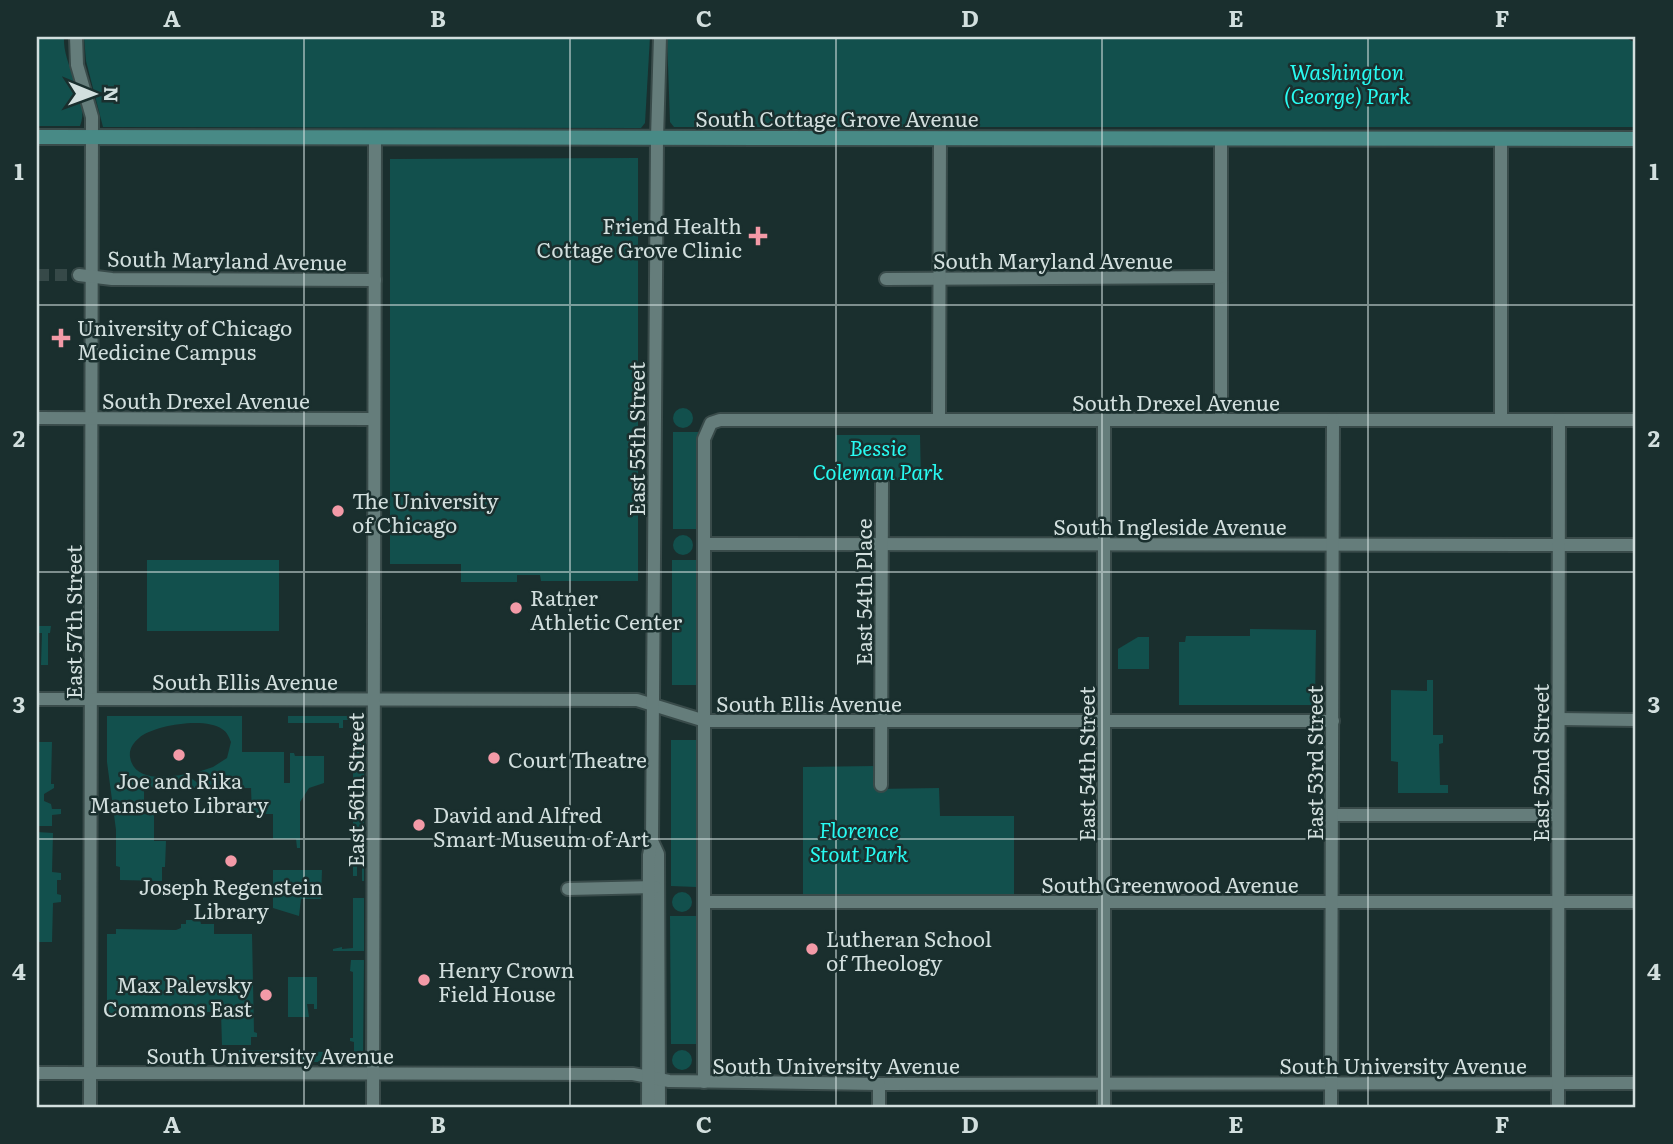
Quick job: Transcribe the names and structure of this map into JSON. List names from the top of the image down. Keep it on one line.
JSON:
{"streets":{"main road":["South Cottage Grove Avenue"],"street":["South Maryland Avenue","South Drexel Avenue","East 55th Street","South Ingleside Avenue","East 54th Place","East 57th Street","South Ellis Avenue","East 53rd Street","East 52nd Street","East 54th Street","East 56th Street","South Greenwood Avenue","South University Avenue"]},"crossings":[["South Cottage Grove Avenue","East 55th Street"],["South Cottage Grove Avenue","East 57th Street"],["South Cottage Grove Avenue","East 56th Street"],["South Maryland Avenue","East 57th Street"],["South Maryland Avenue","East 56th Street"],["South Drexel Avenue","South Ingleside Avenue"],["South Drexel Avenue","East 57th Street"],["South Drexel Avenue","East 53rd Street"],["South Drexel Avenue","East 52nd Street"],["South Drexel Avenue","East 54th Street"],["South Drexel Avenue","East 56th Street"],["East 55th Street","South Ellis Avenue"],["East 55th Street","South University Avenue"],["South Ingleside Avenue","East 54th Place"],["South Ingleside Avenue","East 53rd Street"],["South Ingleside Avenue","East 52nd Street"],["South Ingleside Avenue","East 54th Street"],["East 54th Place","South Ellis Avenue"],["East 57th Street","South Ellis Avenue"],["East 57th Street","South University Avenue"],["South Ellis Avenue","East 53rd Street"],["South Ellis Avenue","East 54th Street"],["South Ellis Avenue","East 56th Street"],["East 53rd Street","South Greenwood Avenue"],["East 53rd Street","South University Avenue"],["East 52nd Street","South Greenwood Avenue"],["East 52nd Street","South University Avenue"],["East 54th Street","South Greenwood Avenue"],["East 54th Street","South University Avenue"],["East 56th Street","South University Avenue"]],"parks":["Washington (George) Park","Bessie Coleman Park","Florence Stout Park"],"places":{"health":["Friend Health Cottage Grove Clinic","University of Chicago Medicine Campus"],"other":["The University of Chicago","Ratner Athletic Center","Joe and Rika Mansueto Library","Court Theatre","David and Alfred Smart Museum of Art","Joseph Regenstein Library","Lutheran School of Theology","Henry Crown Field House","Max Palevsky Commons East"]},"north":"right","grid":{"columns":["A","B","C","D","E","F"],"rows":["1","2","3","4"]}}
